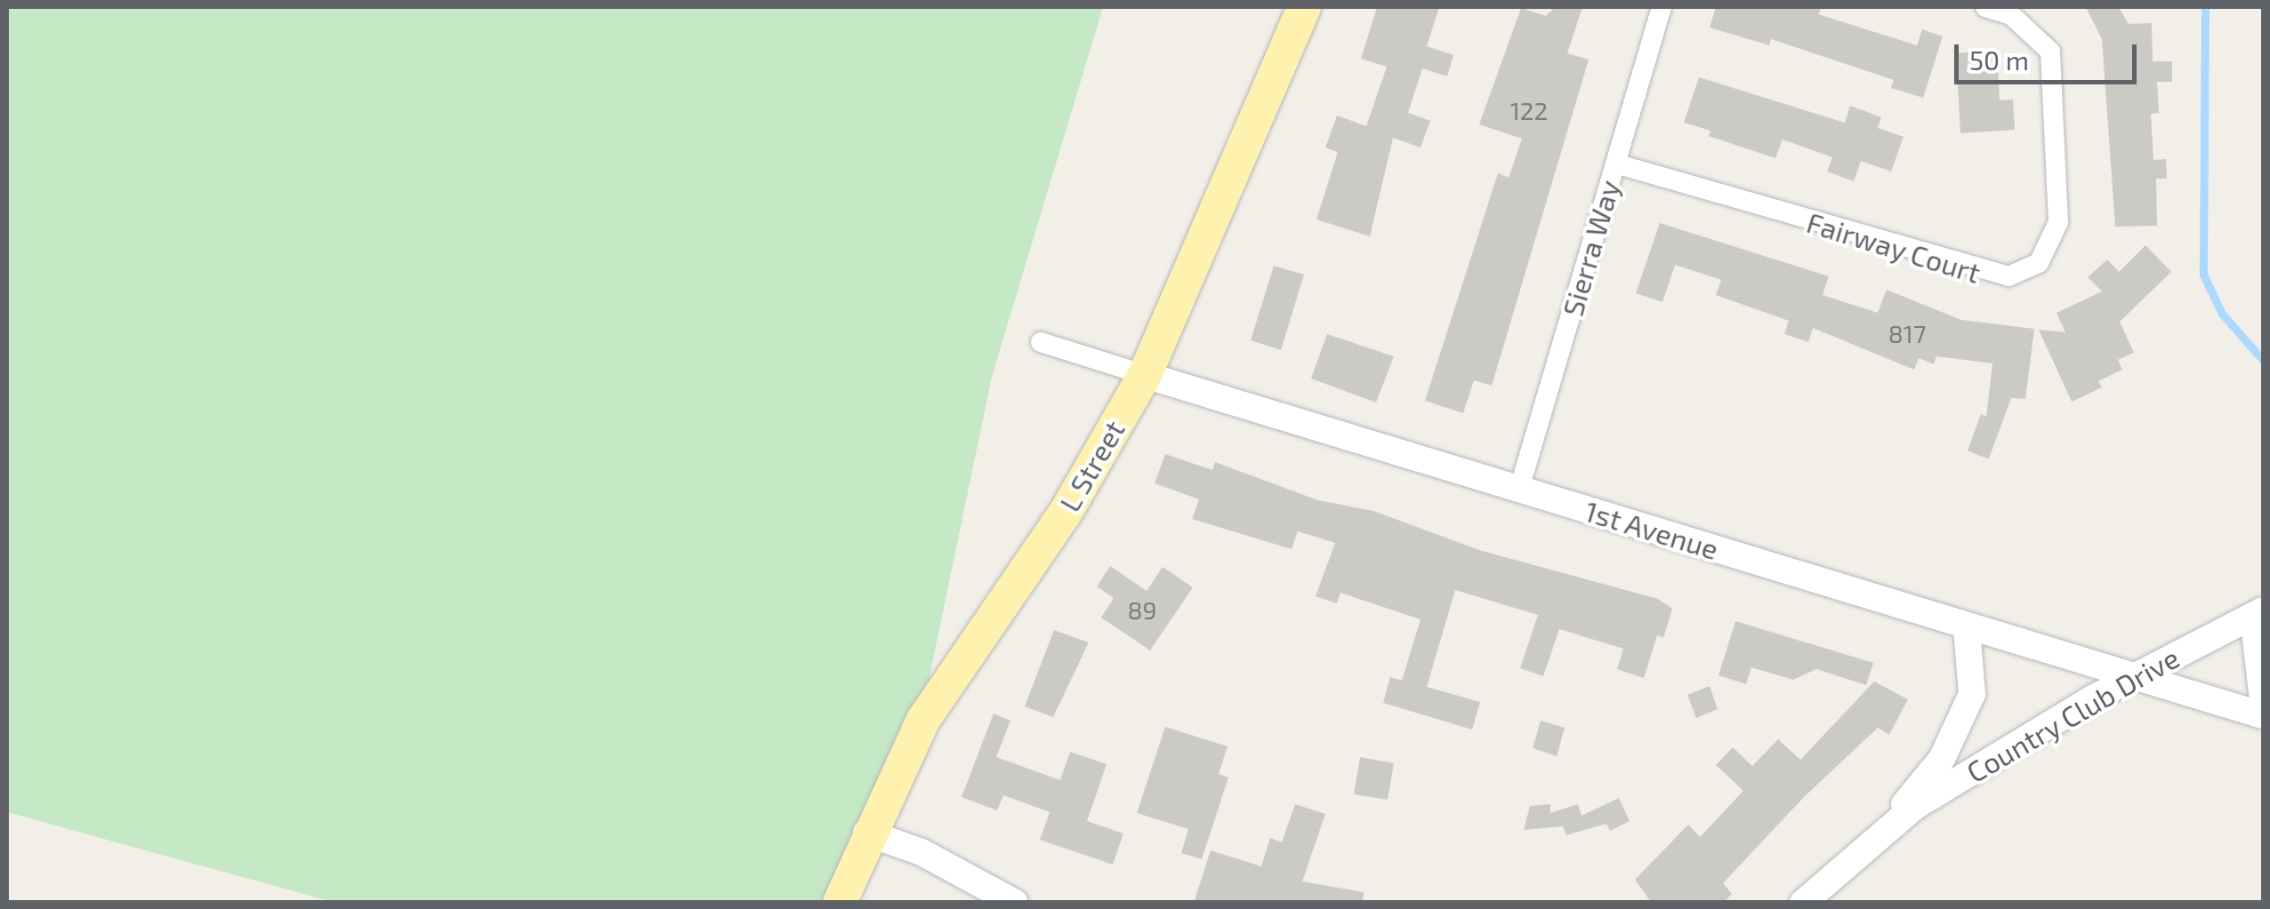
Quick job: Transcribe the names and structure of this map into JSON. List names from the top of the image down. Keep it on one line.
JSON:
{"streets":{"main road":["L Street"],"street":["Fairway Court","Sierra Way","1st Avenue","Country Club Drive"]},"crossings":[["Fairway Court","Sierra Way"],["Sierra Way","1st Avenue"],["L Street","1st Avenue"],["1st Avenue","Country Club Drive"]],"house_numbers":["122","817","89"],"scale_bar":"50 m"}
